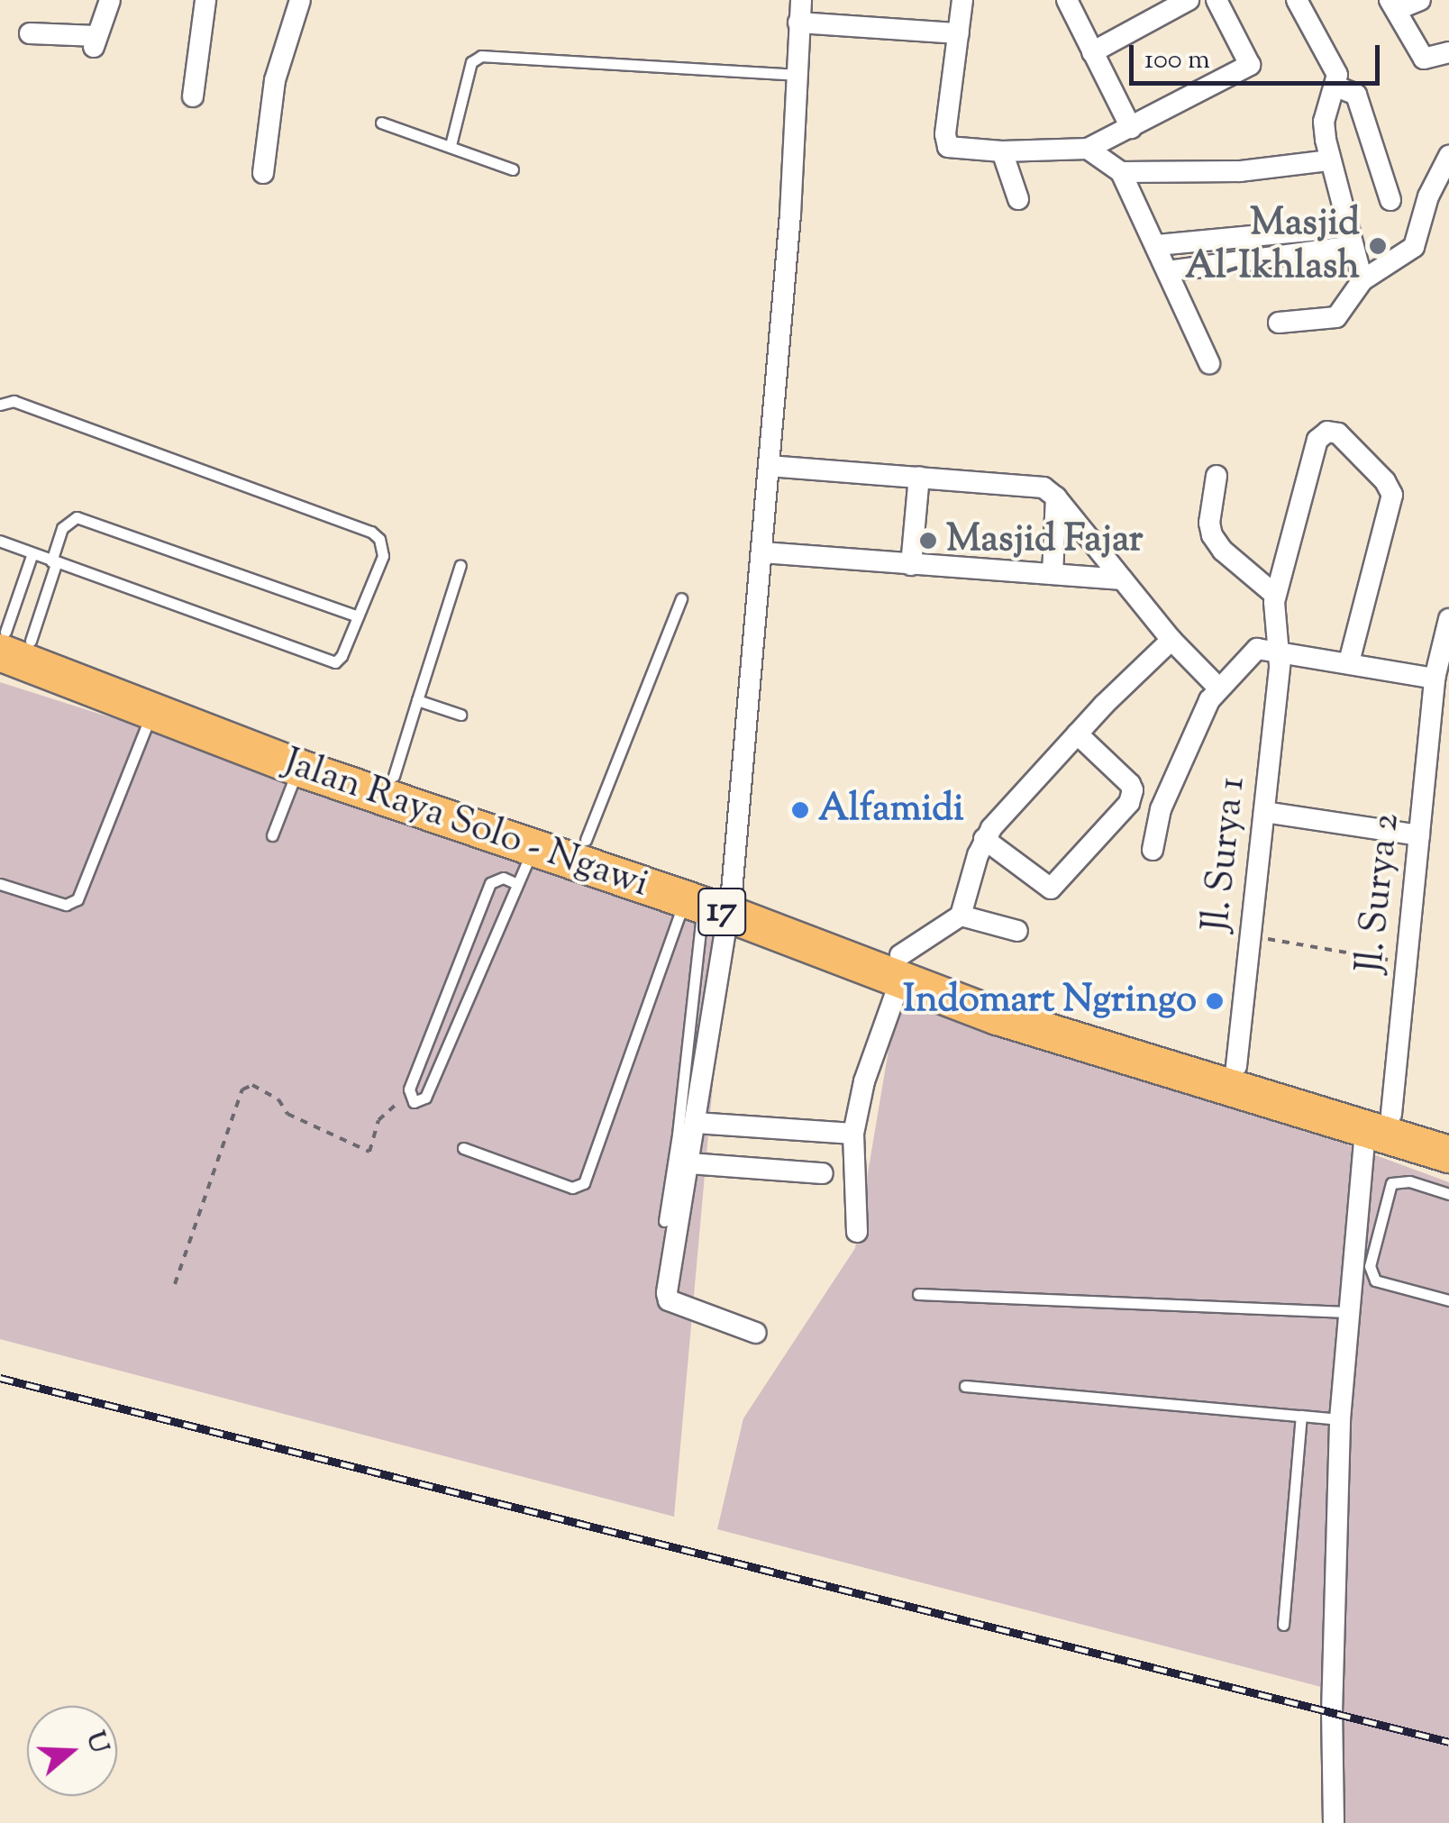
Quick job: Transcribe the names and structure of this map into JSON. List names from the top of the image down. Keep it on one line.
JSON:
{"streets":{"highway":["Jalan Raya Solo - Ngawi","17"],"street":["Jl. Surya 1","Jl. Surya 2"]},"crossings":[["Jalan Raya Solo - Ngawi","Jl. Surya 1"],["Jalan Raya Solo - Ngawi","Jl. Surya 2"]],"places":["Masjid Al-Ikhlash","Masjid Fajar","Alfamidi","Indomart Ngringo"],"scale_bar":"100 m","north":"right"}
